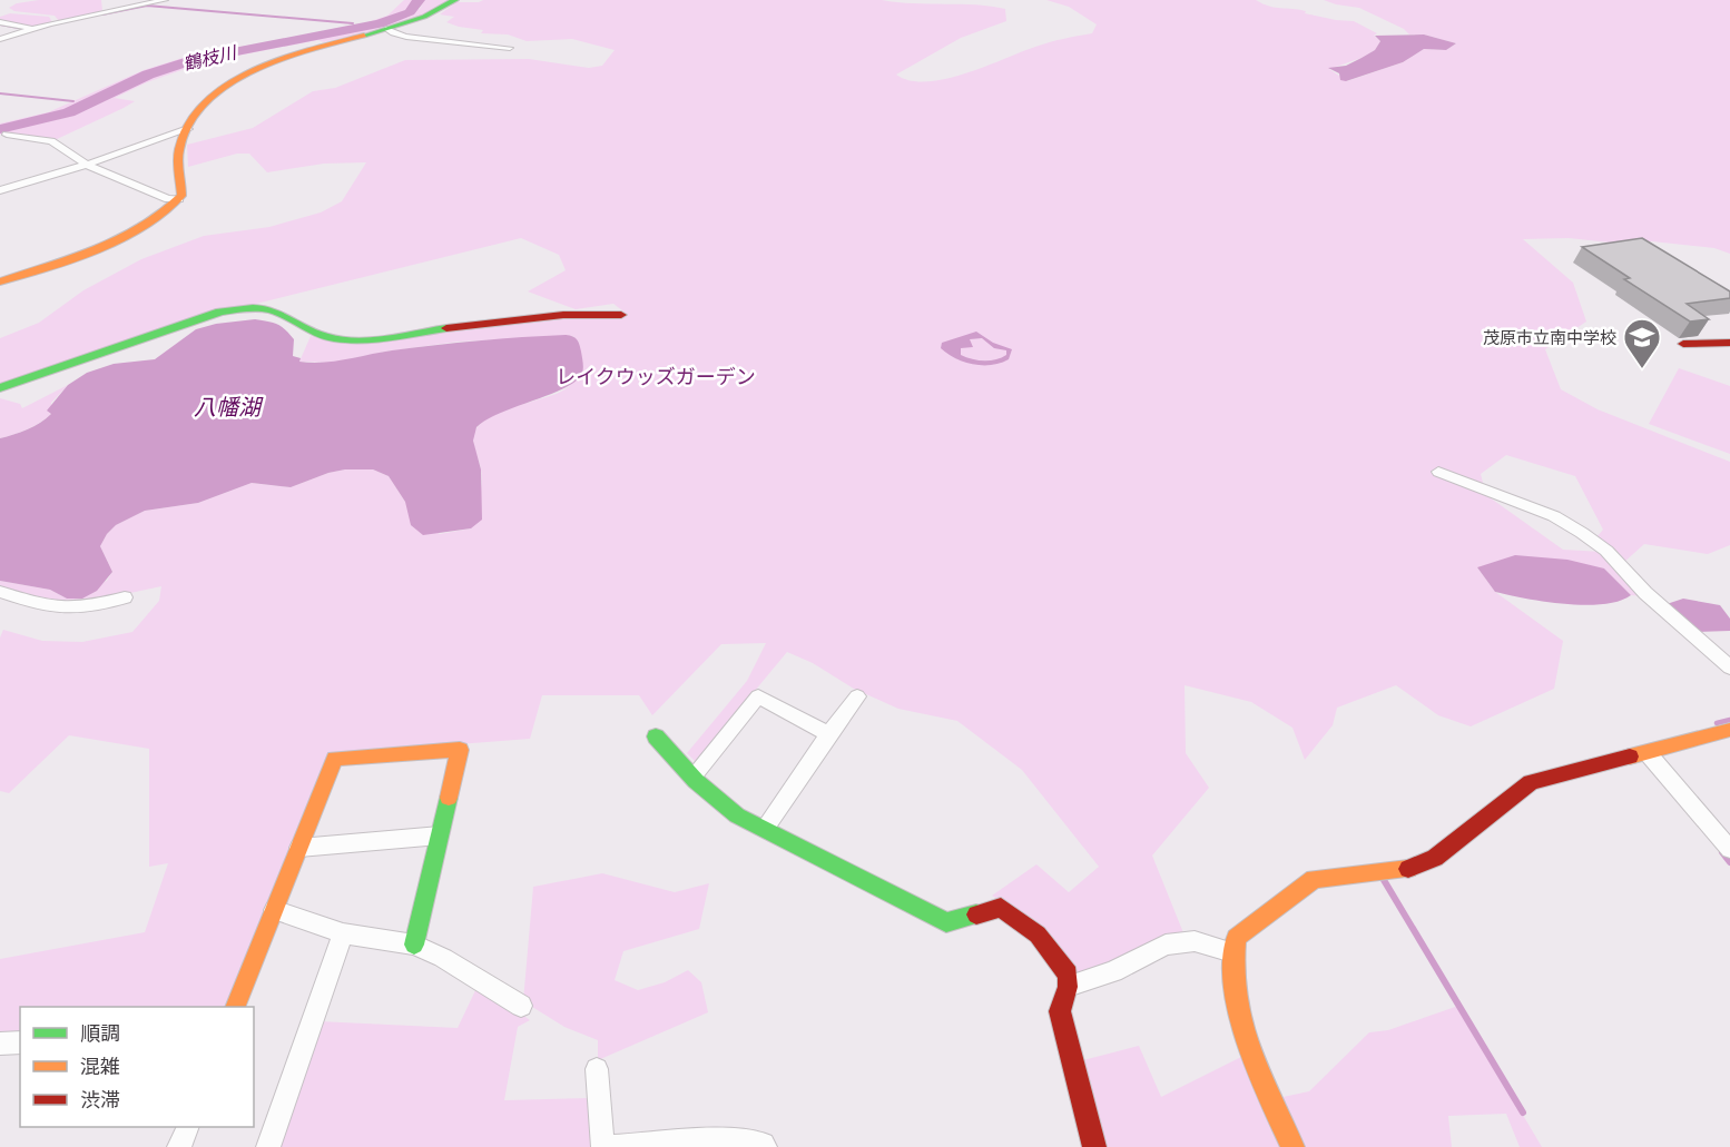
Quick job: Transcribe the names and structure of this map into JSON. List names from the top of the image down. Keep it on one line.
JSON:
{"water":["鶴枝川","八幡湖"],"parks":["レイクウッズガーデン"],"places":{"school or university":["茂原市立南中学校"]},"legend":["順調","混雑","渋滞"]}
